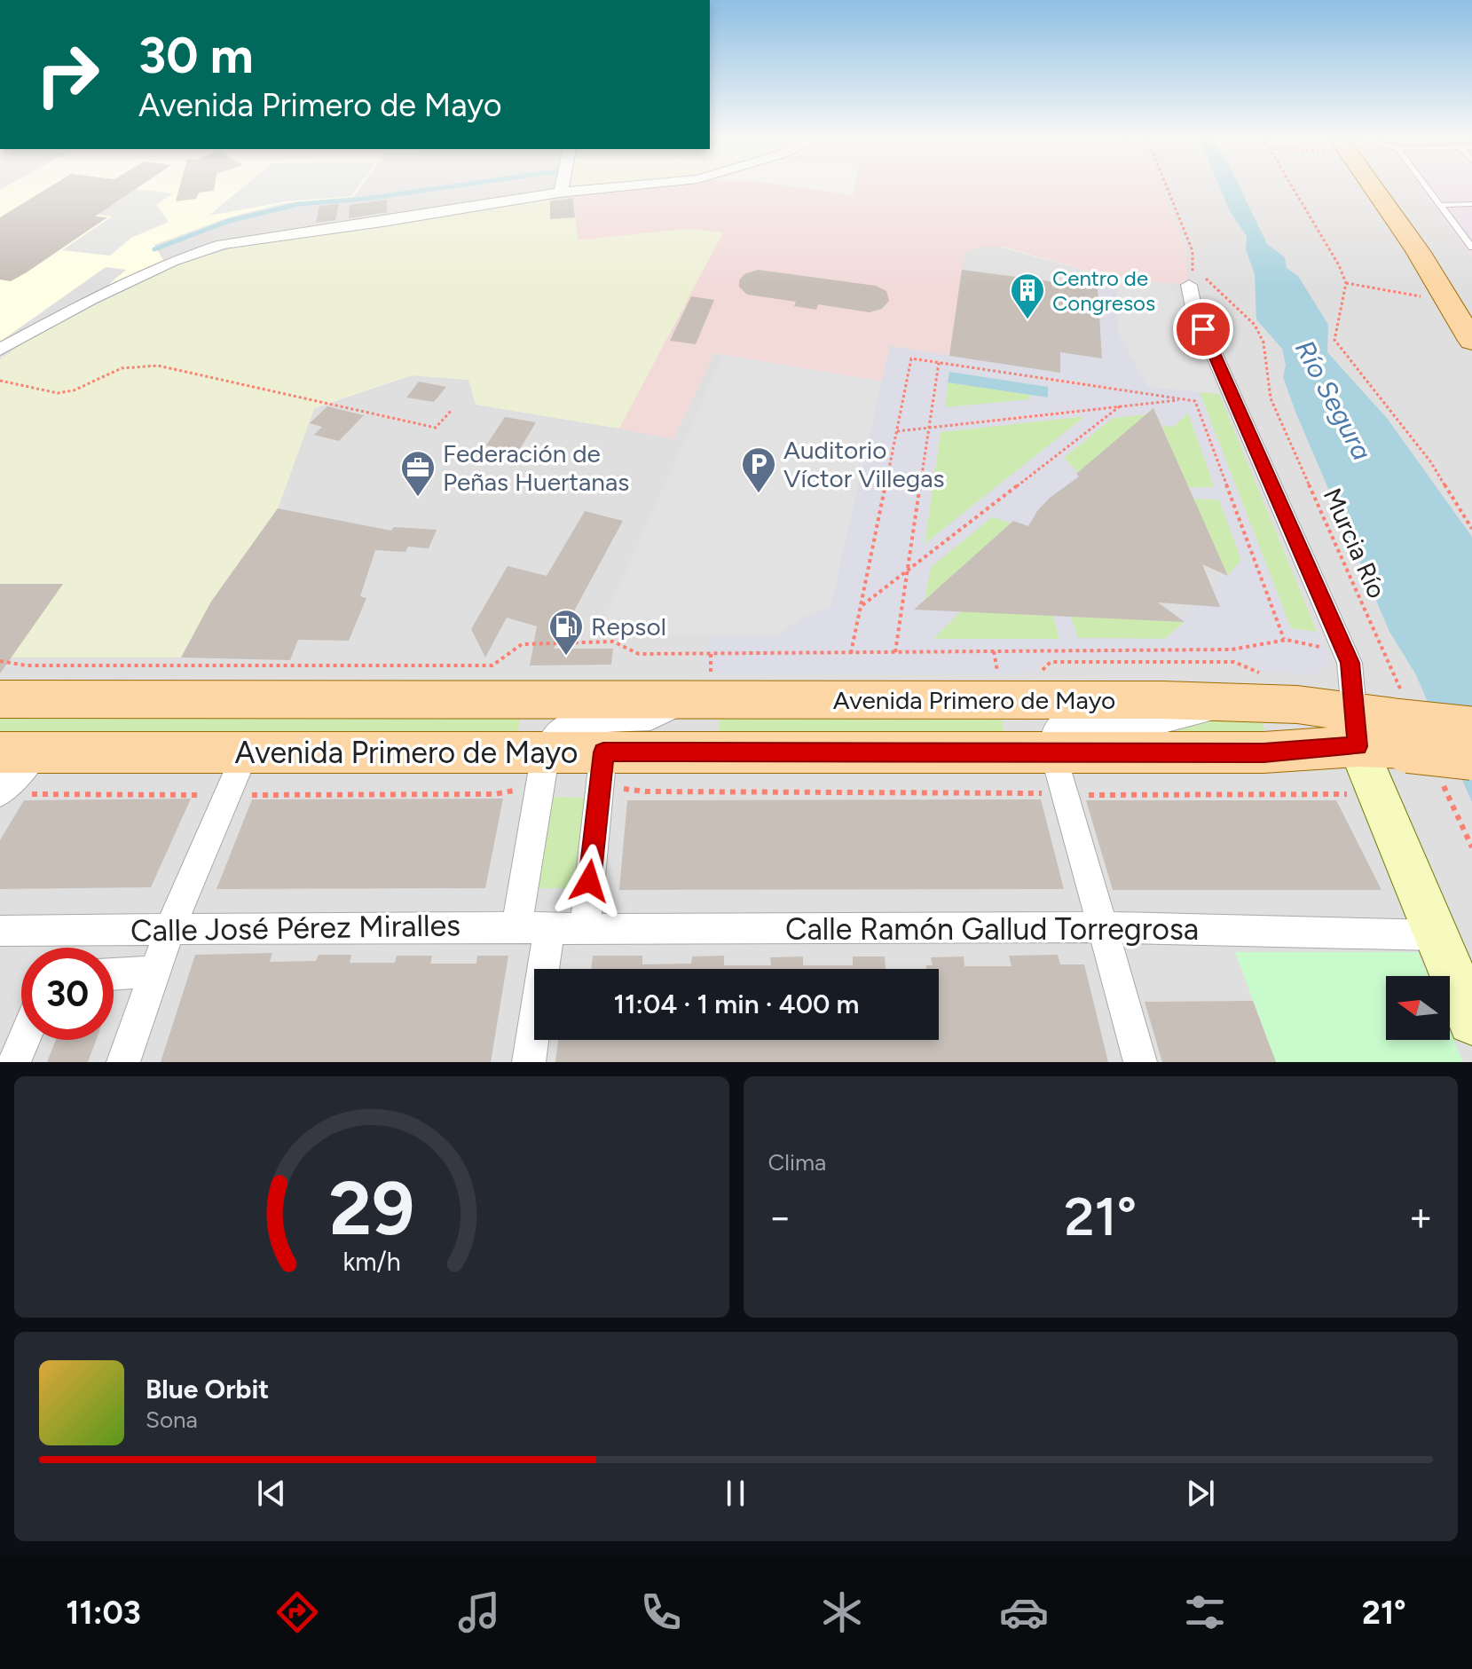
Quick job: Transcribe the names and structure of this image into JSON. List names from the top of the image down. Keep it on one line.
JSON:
{"streets":{"main road":["Avenida Primero de Mayo"],"street":["Calle José Pérez Miralles","Calle Ramón Gallud Torregrosa"],"path":["Murcia Río"]},"crossings":[["Murcia Río","Avenida Primero de Mayo"],["Calle José Pérez Miralles","Calle Ramón Gallud Torregrosa"]],"water":["Río Segura"],"places":{"building":["Centro de Congresos"],"parking":["Auditorio Víctor Villegas"],"office":["Federación de Peñas Huertanas"],"fuel station":["Repsol"]},"north":"left","page":{"turn":["30 m","Avenida Primero de Mayo"],"limit":"30","trip":"11:04 · 1 min · 400 m","tile":"Clima","heat":["−","21°","+"],"song":["Blue Orbit","Sona"],"tabs":["11:03","21°"],"gauge":["29","km/h"]}}
